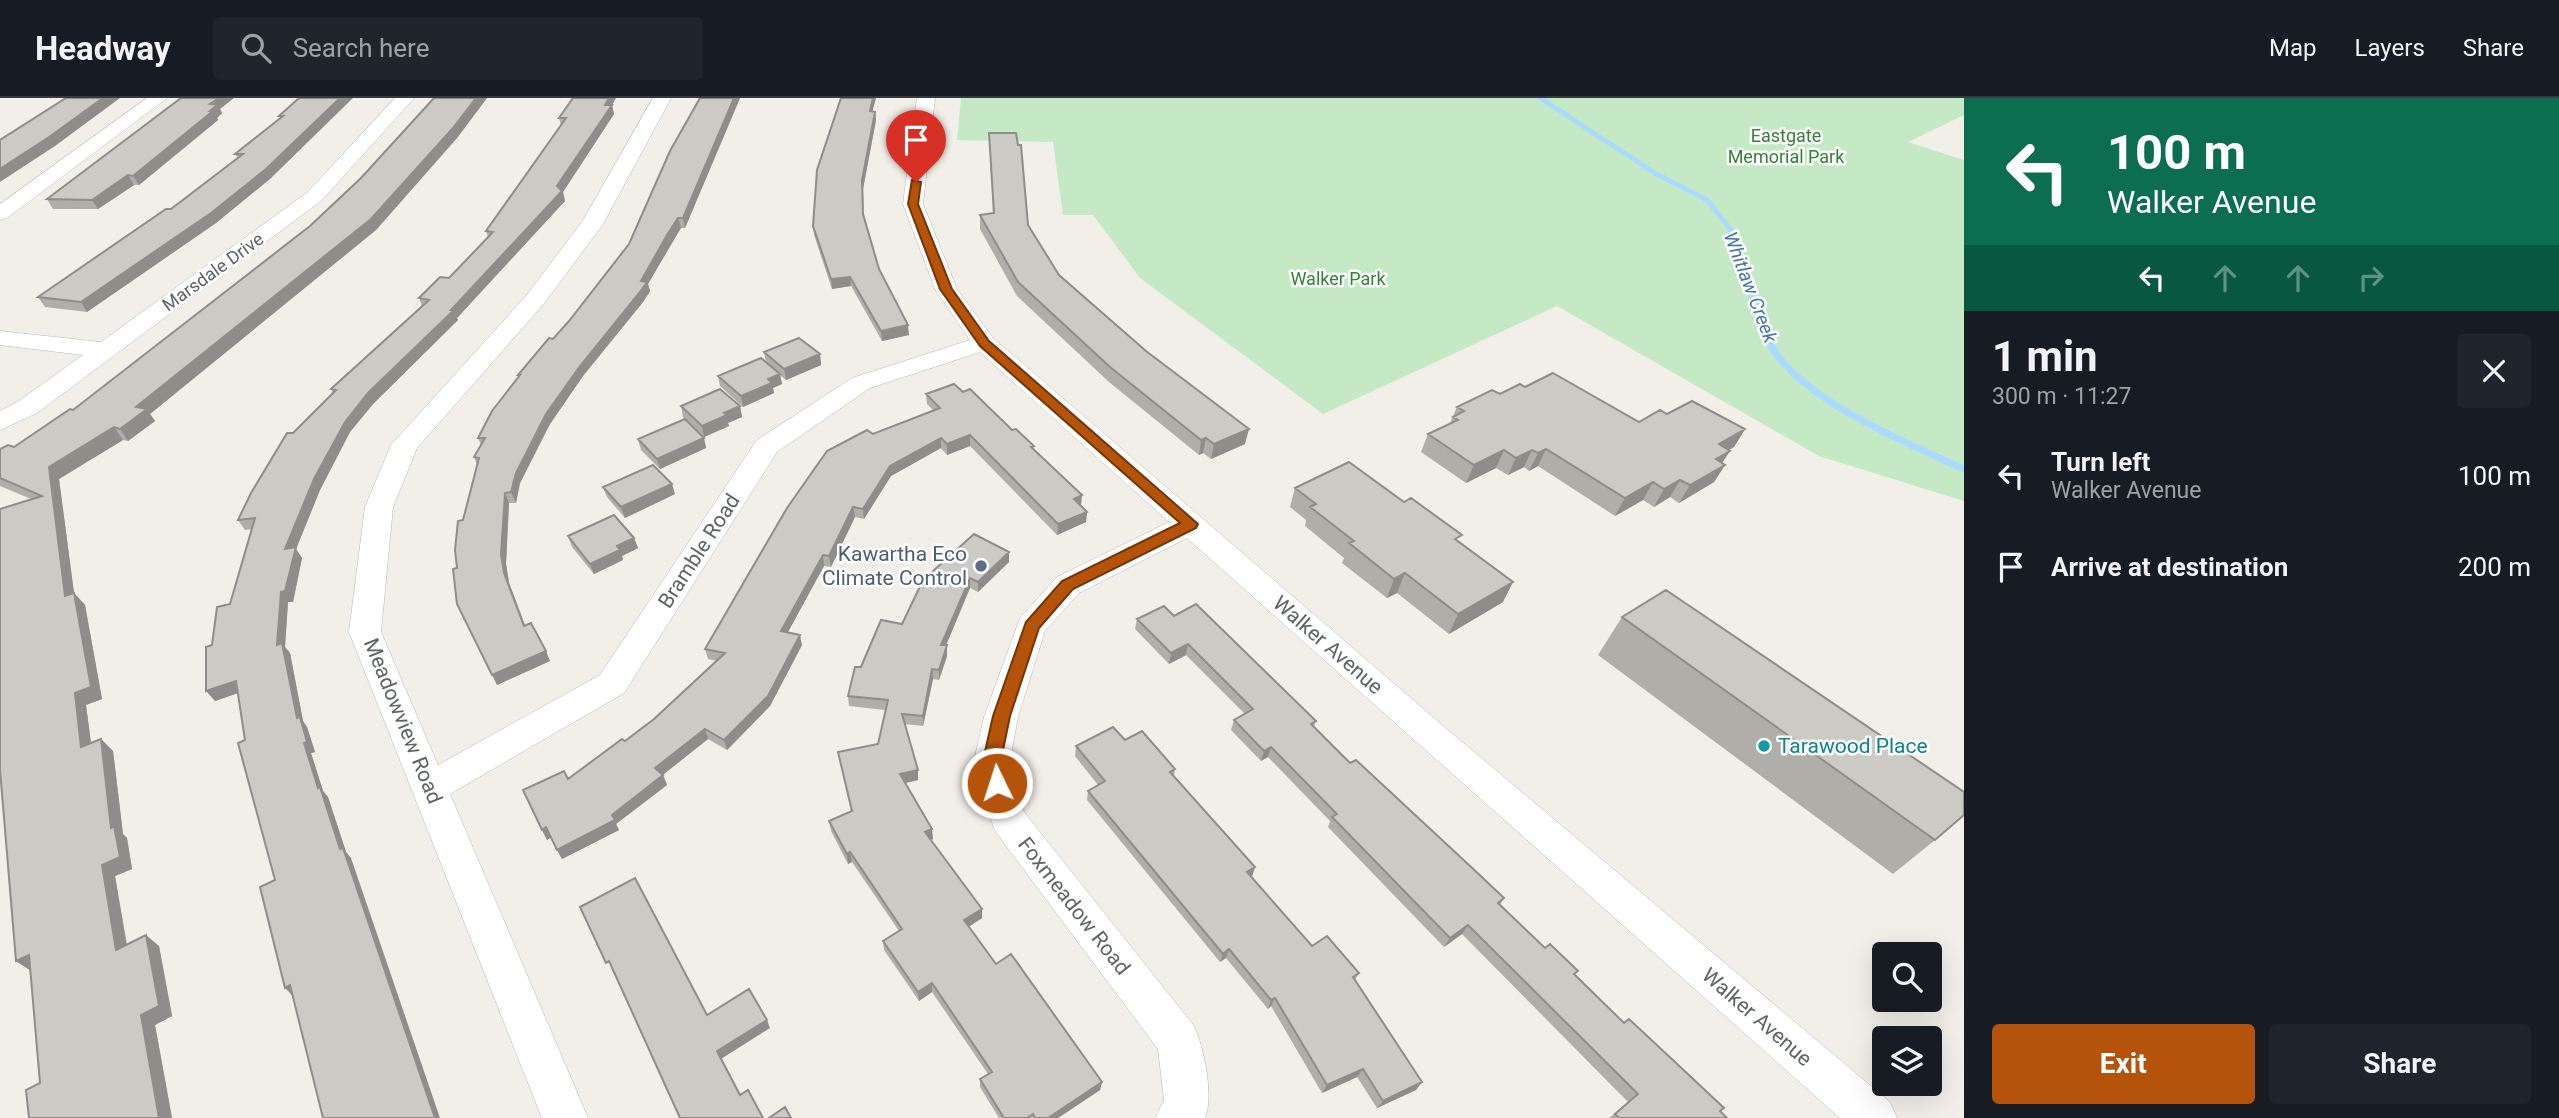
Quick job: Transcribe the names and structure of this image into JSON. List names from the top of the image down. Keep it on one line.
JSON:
{"streets":{"street":["Marsdale Drive","Bramble Road","Walker Avenue","Meadowview Road","Foxmeadow Road"]},"crossings":[["Bramble Road","Walker Avenue"],["Bramble Road","Meadowview Road"],["Walker Avenue","Foxmeadow Road"]],"water":["Whitlaw Creek"],"parks":["Eastgate Memorial Park","Walker Park"],"places":["Kawartha Eco Climate Control","Tarawood Place"],"page":{"header":"Headway","search":"Search here","nav":["Map","Layers","Share"],"turn":["100 m","Walker Avenue"],"heading":["1 min","300 m · 11:27"],"list":[{"name":"Turn left","note":"Walker Avenue","value":"100 m"},{"name":"Arrive at destination","value":"200 m"}],"buttons":["Exit","Share"]}}
